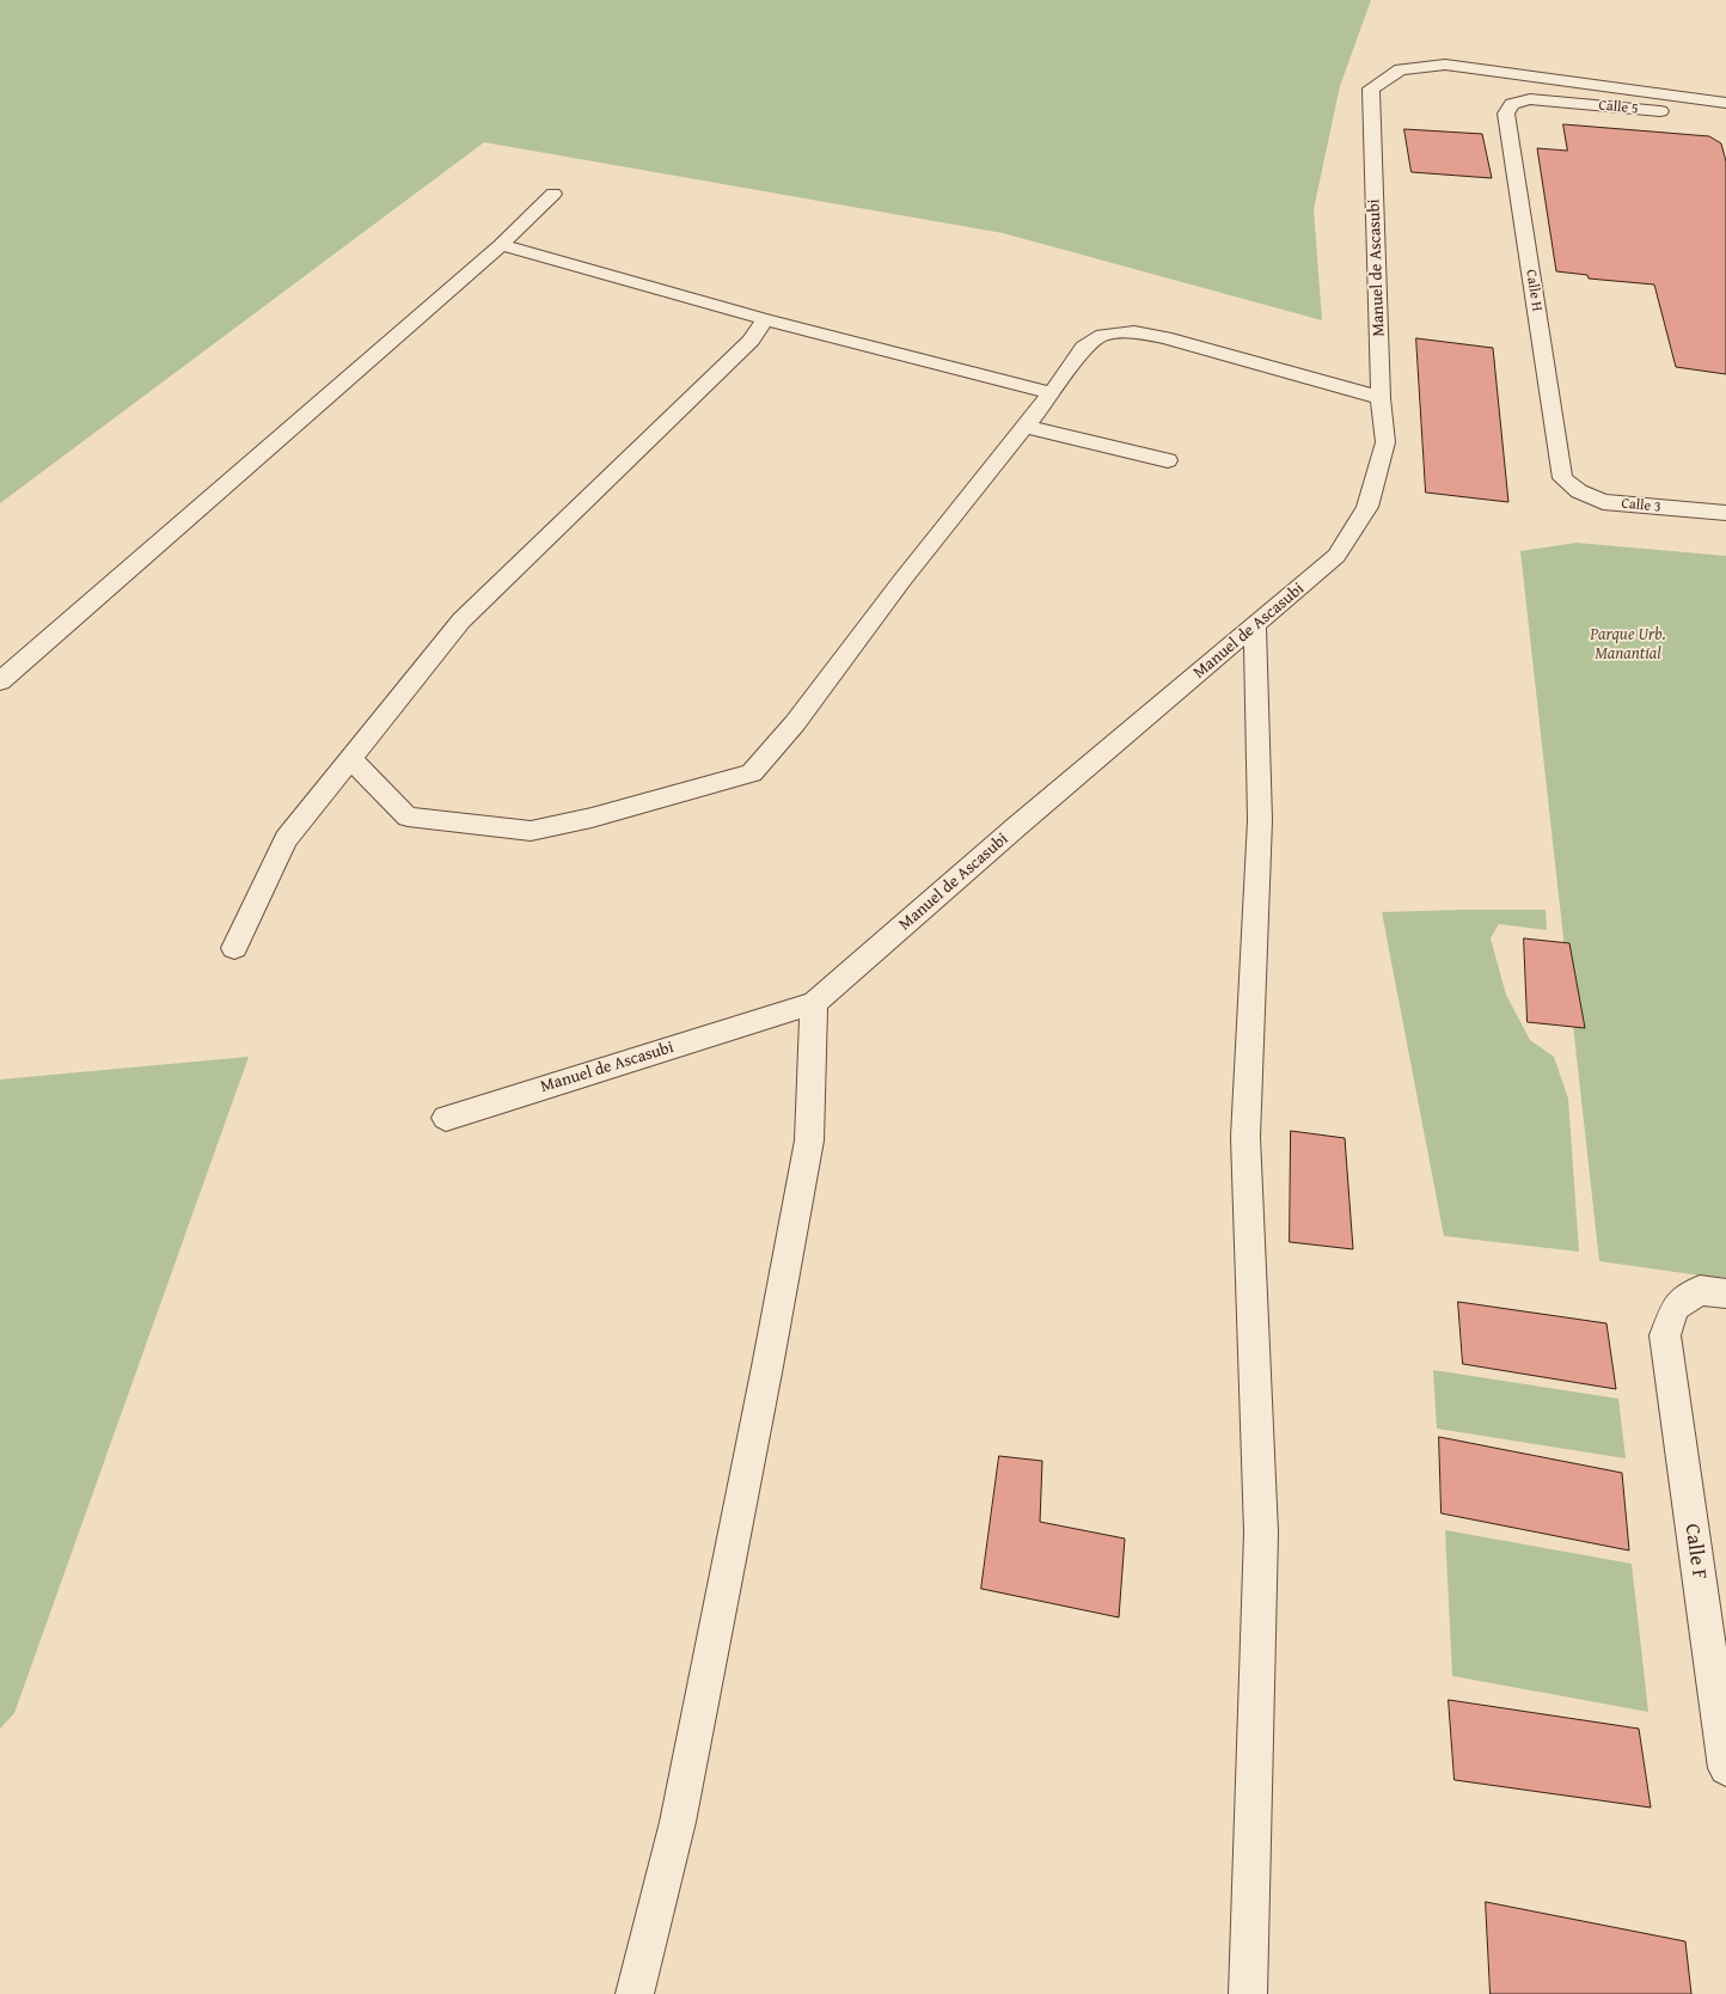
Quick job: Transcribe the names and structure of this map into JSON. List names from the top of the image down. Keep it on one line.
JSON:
{"streets":{"street":["Calle 5","Manuel de Ascasubi","Calle H","Calle 3","Calle F"]},"crossings":[["Calle 5","Calle H"],["Calle H","Calle 3"]],"parks":["Parque Urb. Manantial"]}
